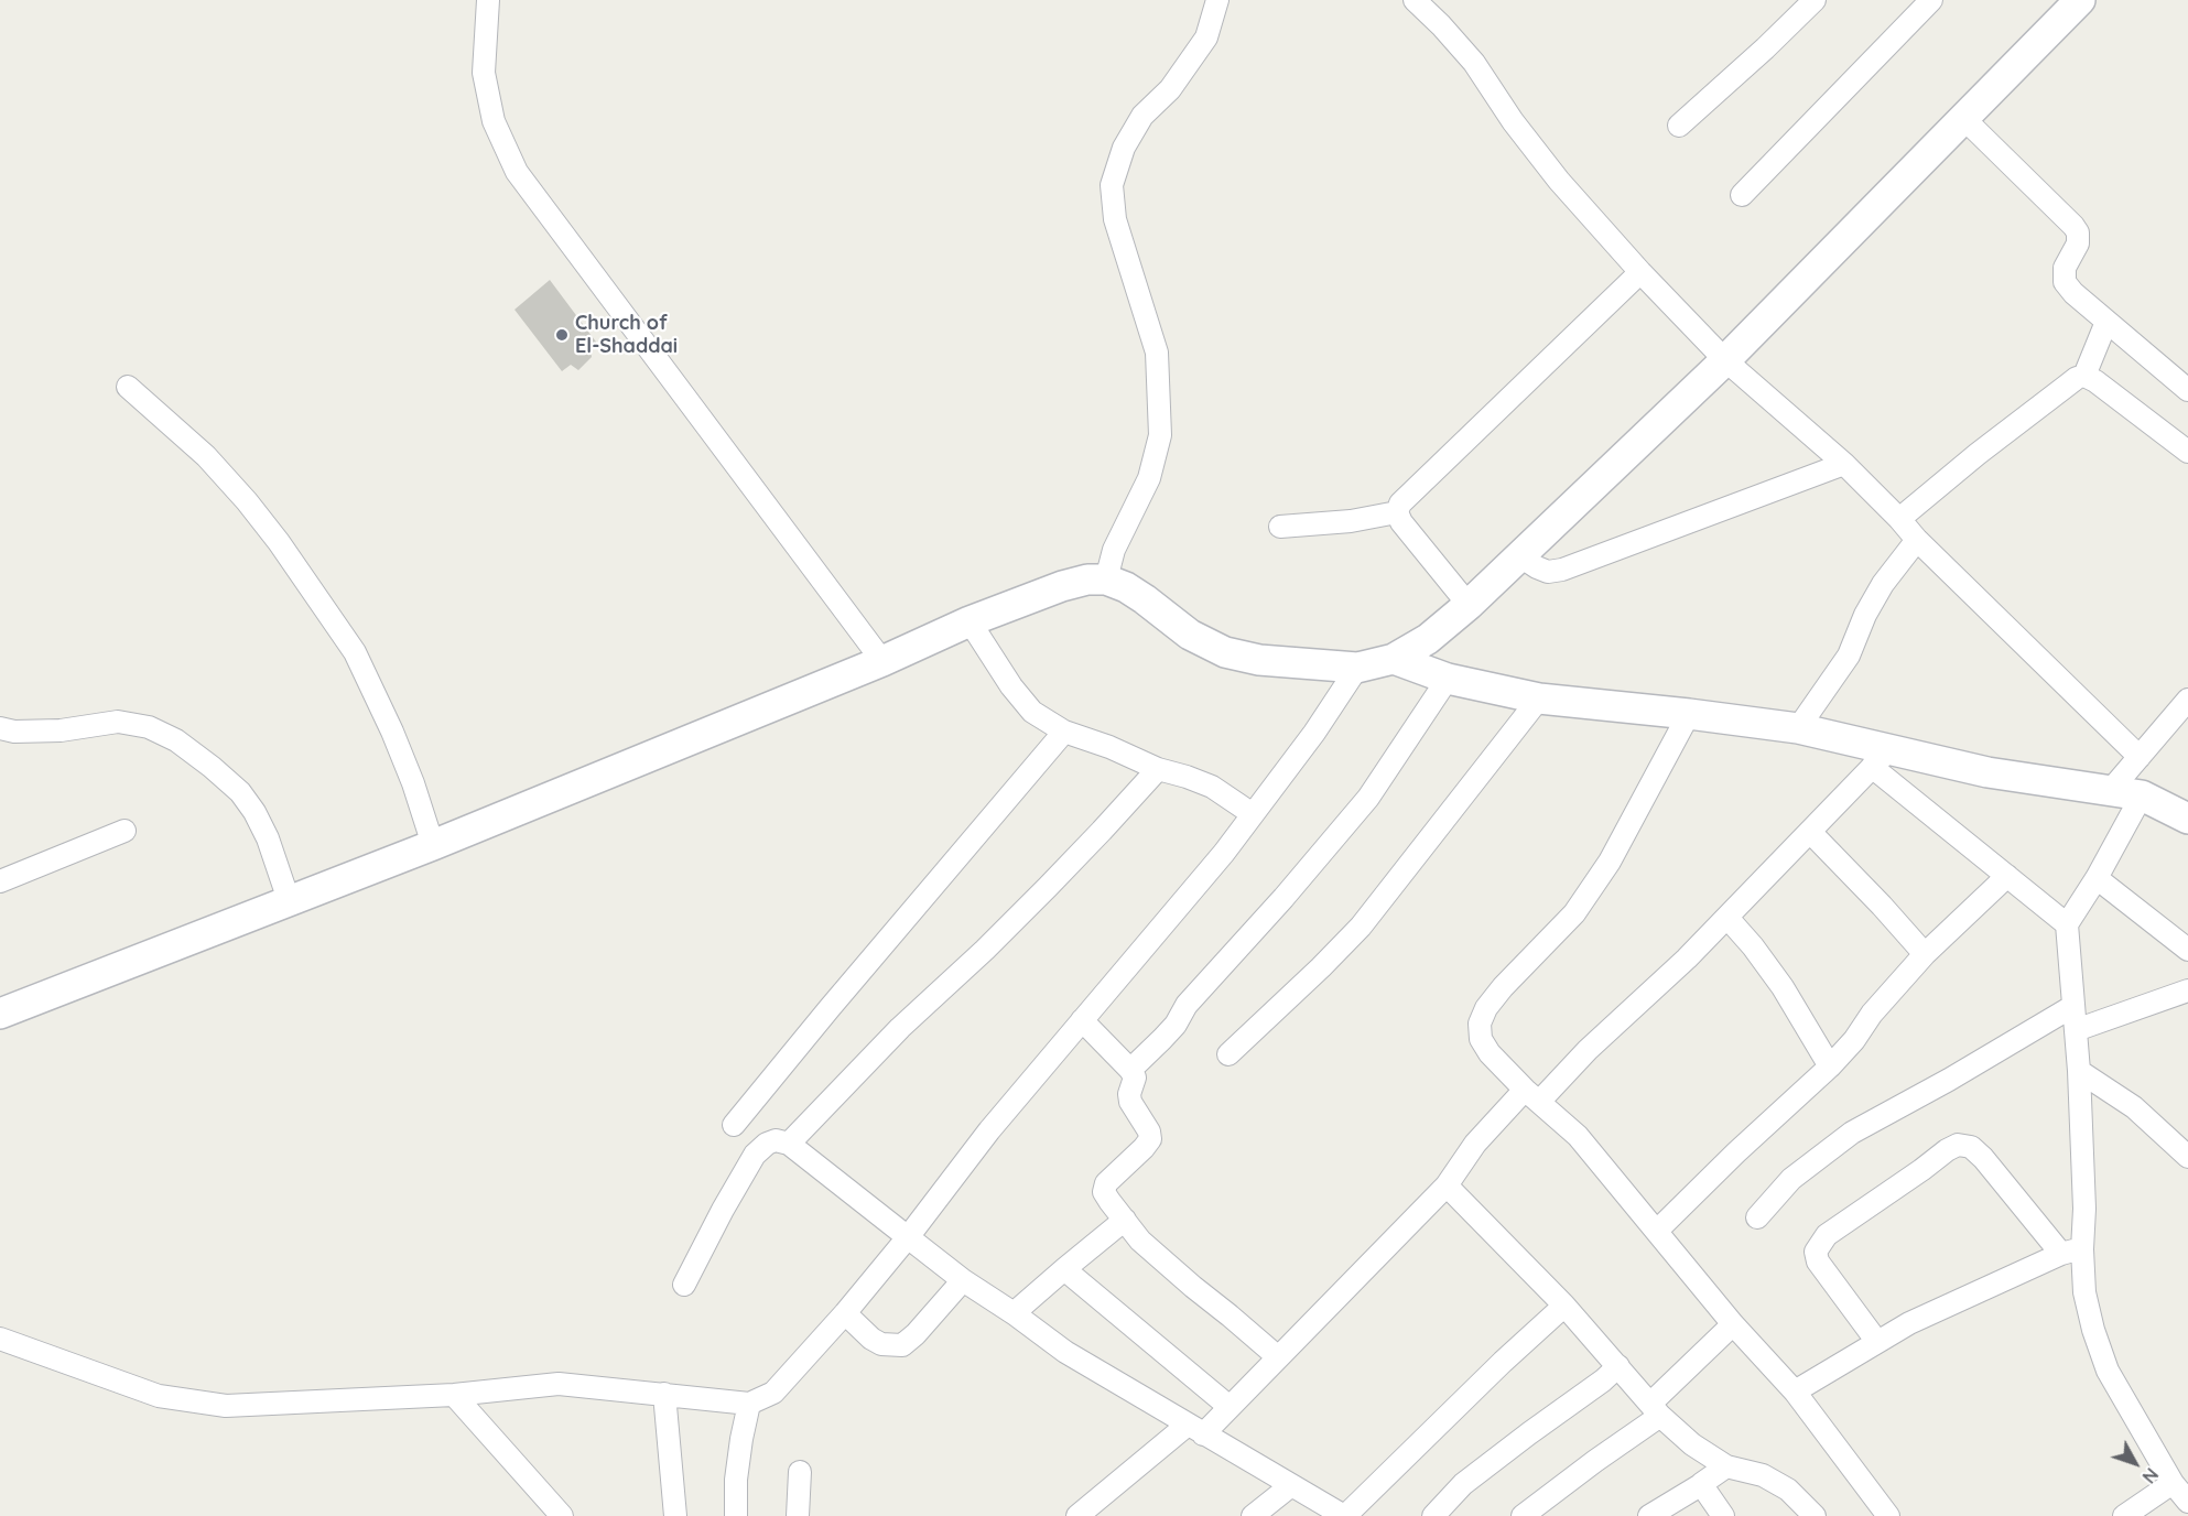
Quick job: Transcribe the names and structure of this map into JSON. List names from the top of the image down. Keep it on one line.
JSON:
{"places":["Church of El-Shaddai"],"north":"bottom right"}
